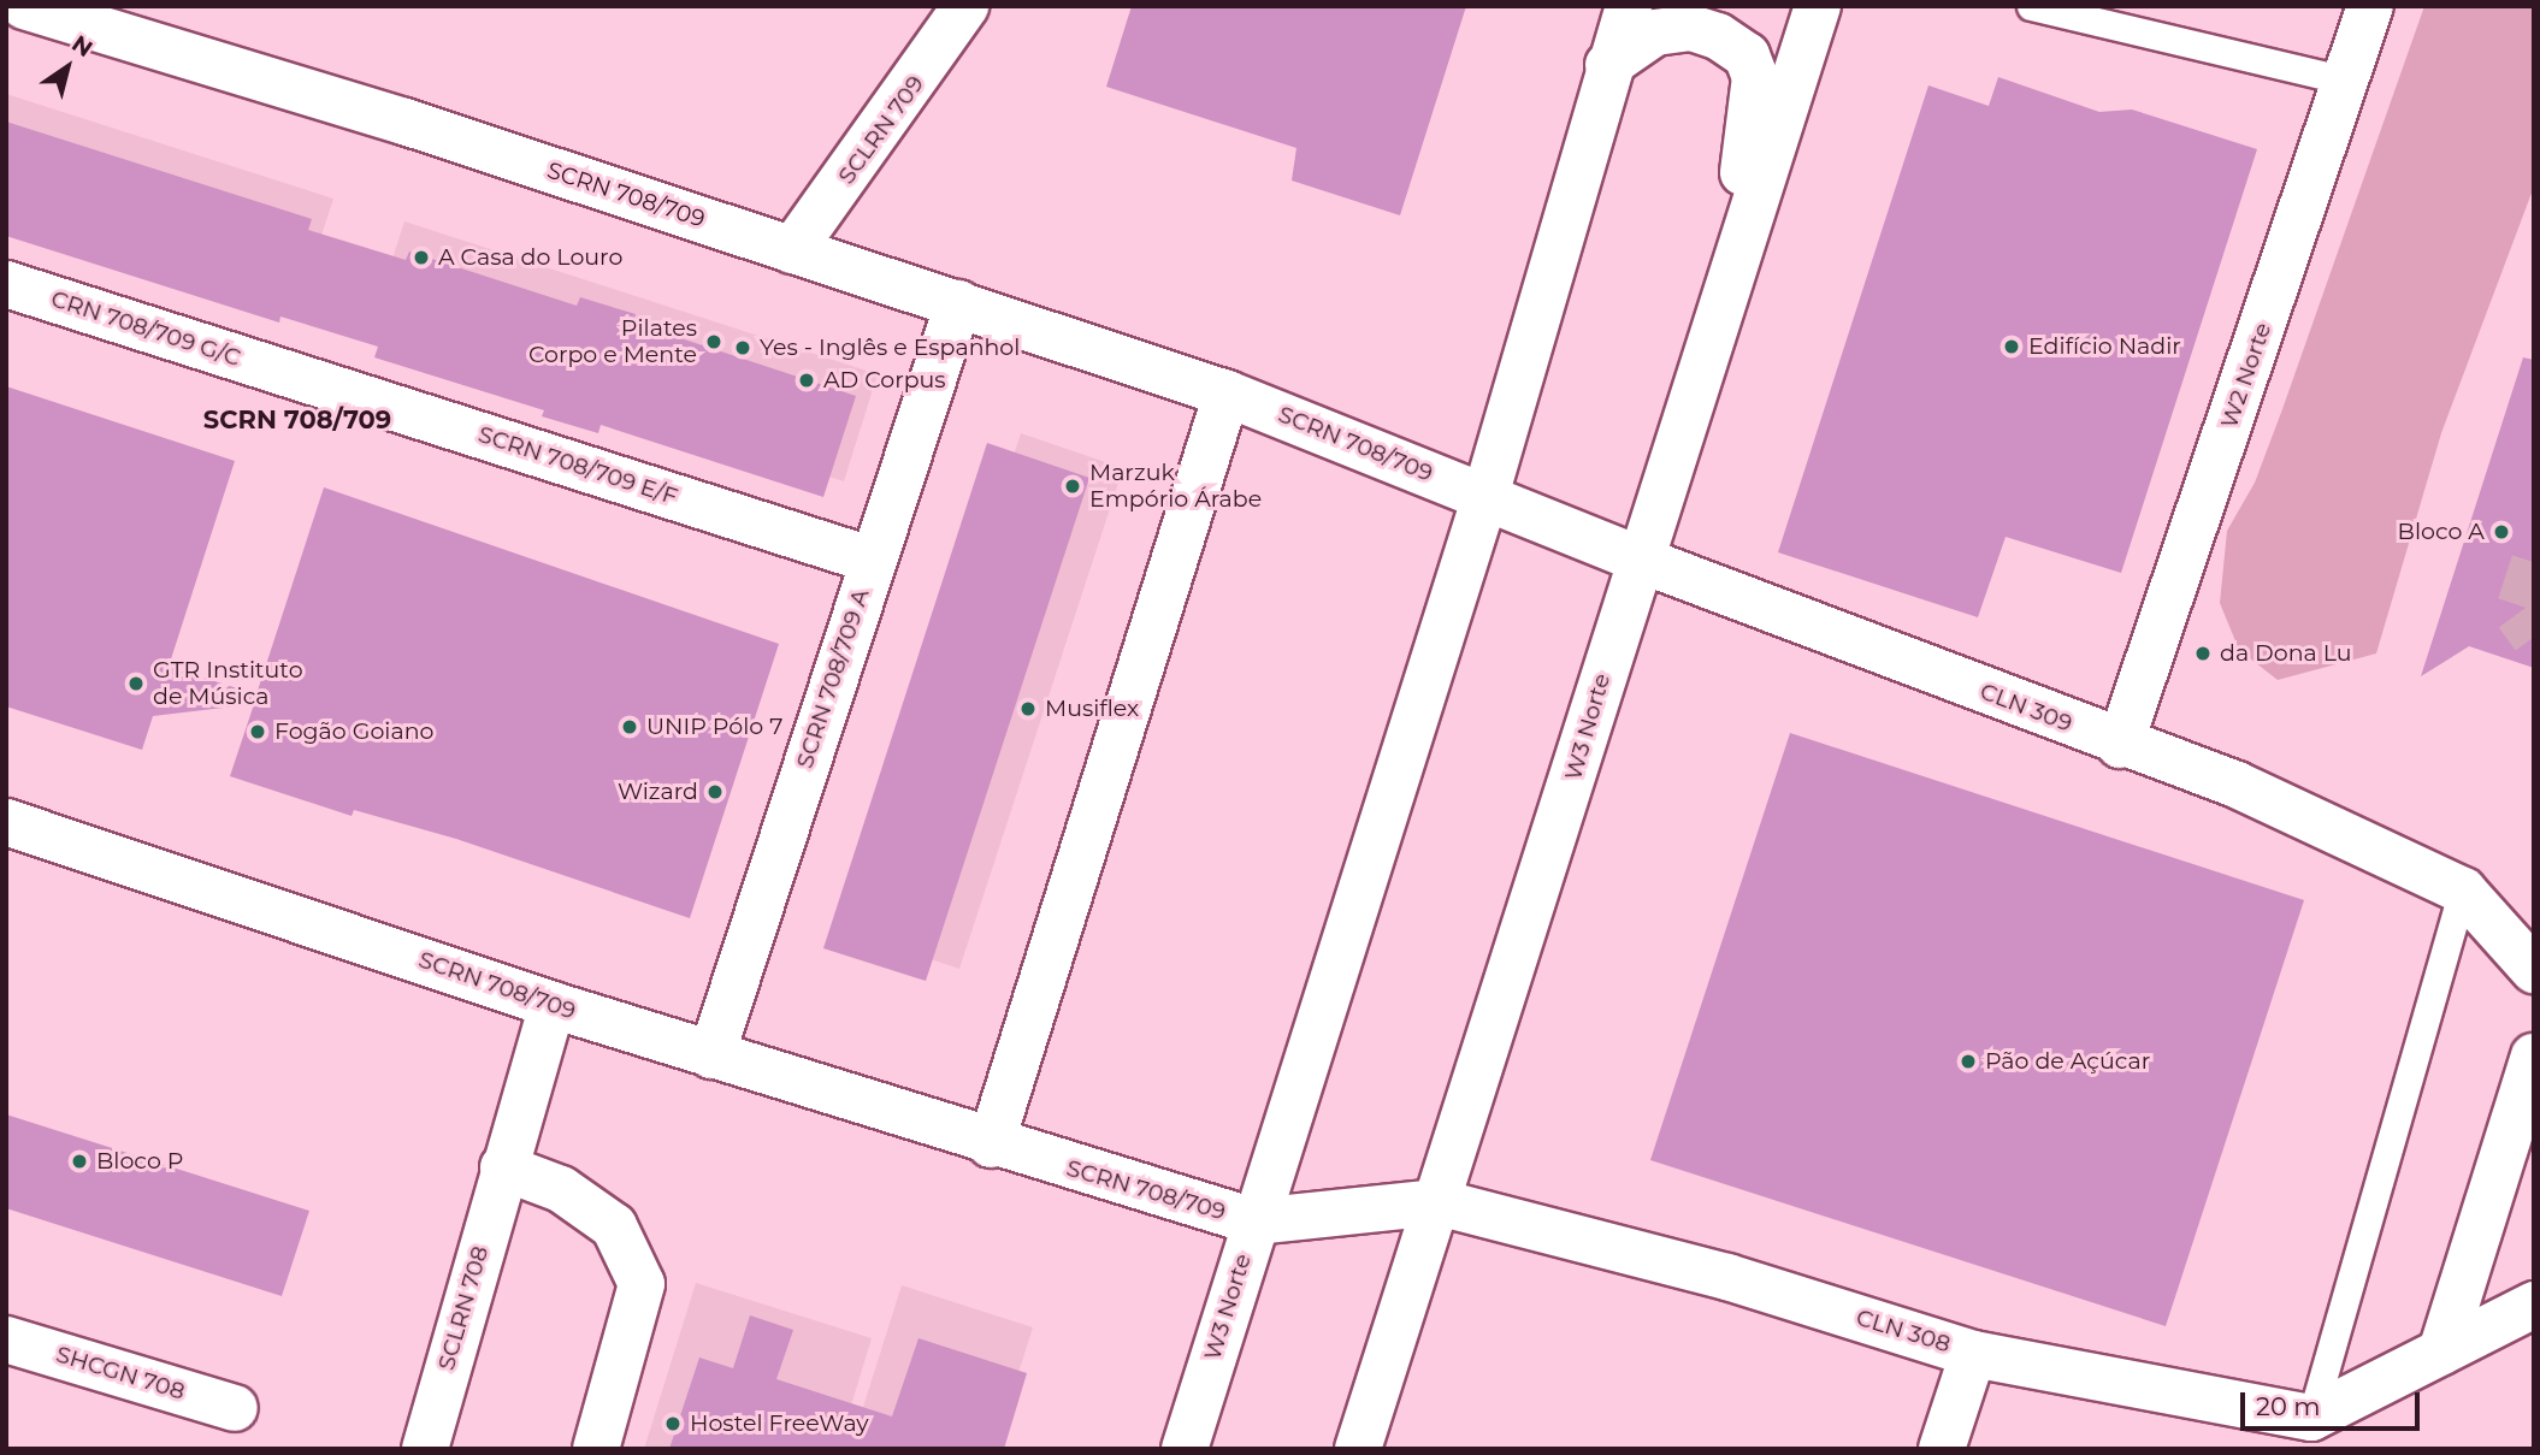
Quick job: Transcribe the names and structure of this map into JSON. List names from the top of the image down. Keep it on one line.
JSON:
{"streets":{"street":["SCLRN 709","SCRN 708/709","CRN 708/709 G/C","W2 Norte","SCRN 708/709 E/F","SCRN 708/709 A","CLN 309","W3 Norte","SCLRN 708","CLN 308","SHCGN 708"]},"crossings":[["SCLRN 709","SCRN 708/709"],["SCRN 708/709","SCRN 708/709 A"],["SCRN 708/709","CLN 309"],["SCRN 708/709","W3 Norte"],["SCRN 708/709","SCLRN 708"],["SCRN 708/709","CLN 308"],["CRN 708/709 G/C","SCRN 708/709 E/F"],["W2 Norte","CLN 309"],["SCRN 708/709 E/F","SCRN 708/709 A"],["CLN 309","W3 Norte"],["W3 Norte","CLN 308"]],"districts":["SCRN 708/709"],"places":["A Casa do Louro","Pilates Corpo e Mente","Edifício Nadir","Yes - Inglês e Espanhol","AD Corpus","Marzuk Empório Árabe","Bloco A","da Dona Lu","GTR Instituto de Música","Musiflex","UNIP Pólo 7","Fogão Goiano","Wizard","Pão de Açúcar","Bloco P","Hostel FreeWay"],"scale_bar":"20 m","north":"top right"}
